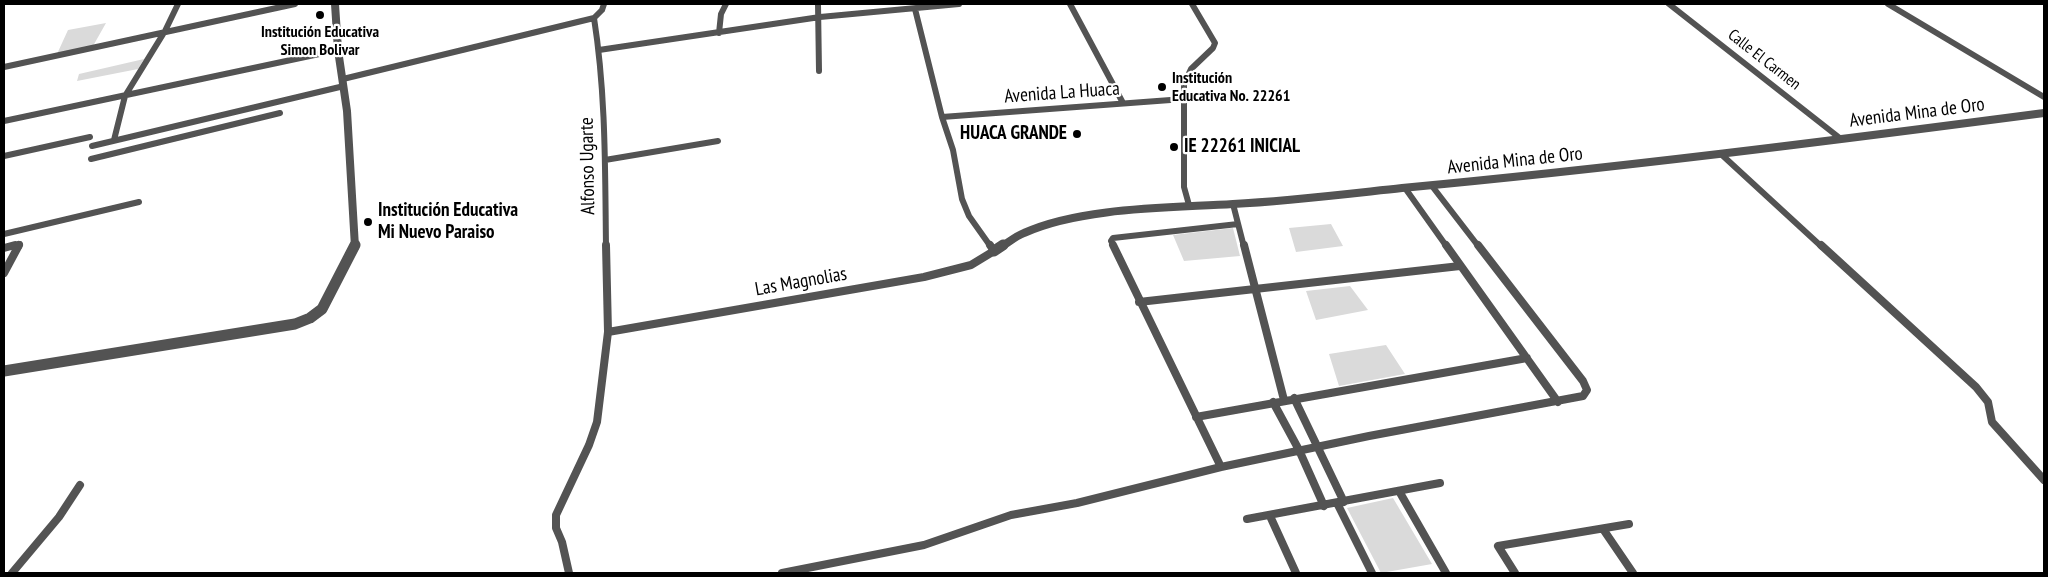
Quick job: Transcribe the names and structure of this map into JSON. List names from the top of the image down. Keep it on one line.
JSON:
{"streets":{"street":["Calle El Carmen","Avenida La Huaca","Avenida Mina de Oro","Alfonso Ugarte","Las Magnolias"]},"crossings":[["Calle El Carmen","Avenida Mina de Oro"],["Avenida Mina de Oro","Las Magnolias"],["Alfonso Ugarte","Las Magnolias"]],"places":["Institución Educativa Simon Bolivar","Institución Educativa No. 22261","HUACA GRANDE","IE 22261 INICIAL","Institución Educativa Mi Nuevo Paraiso"]}
